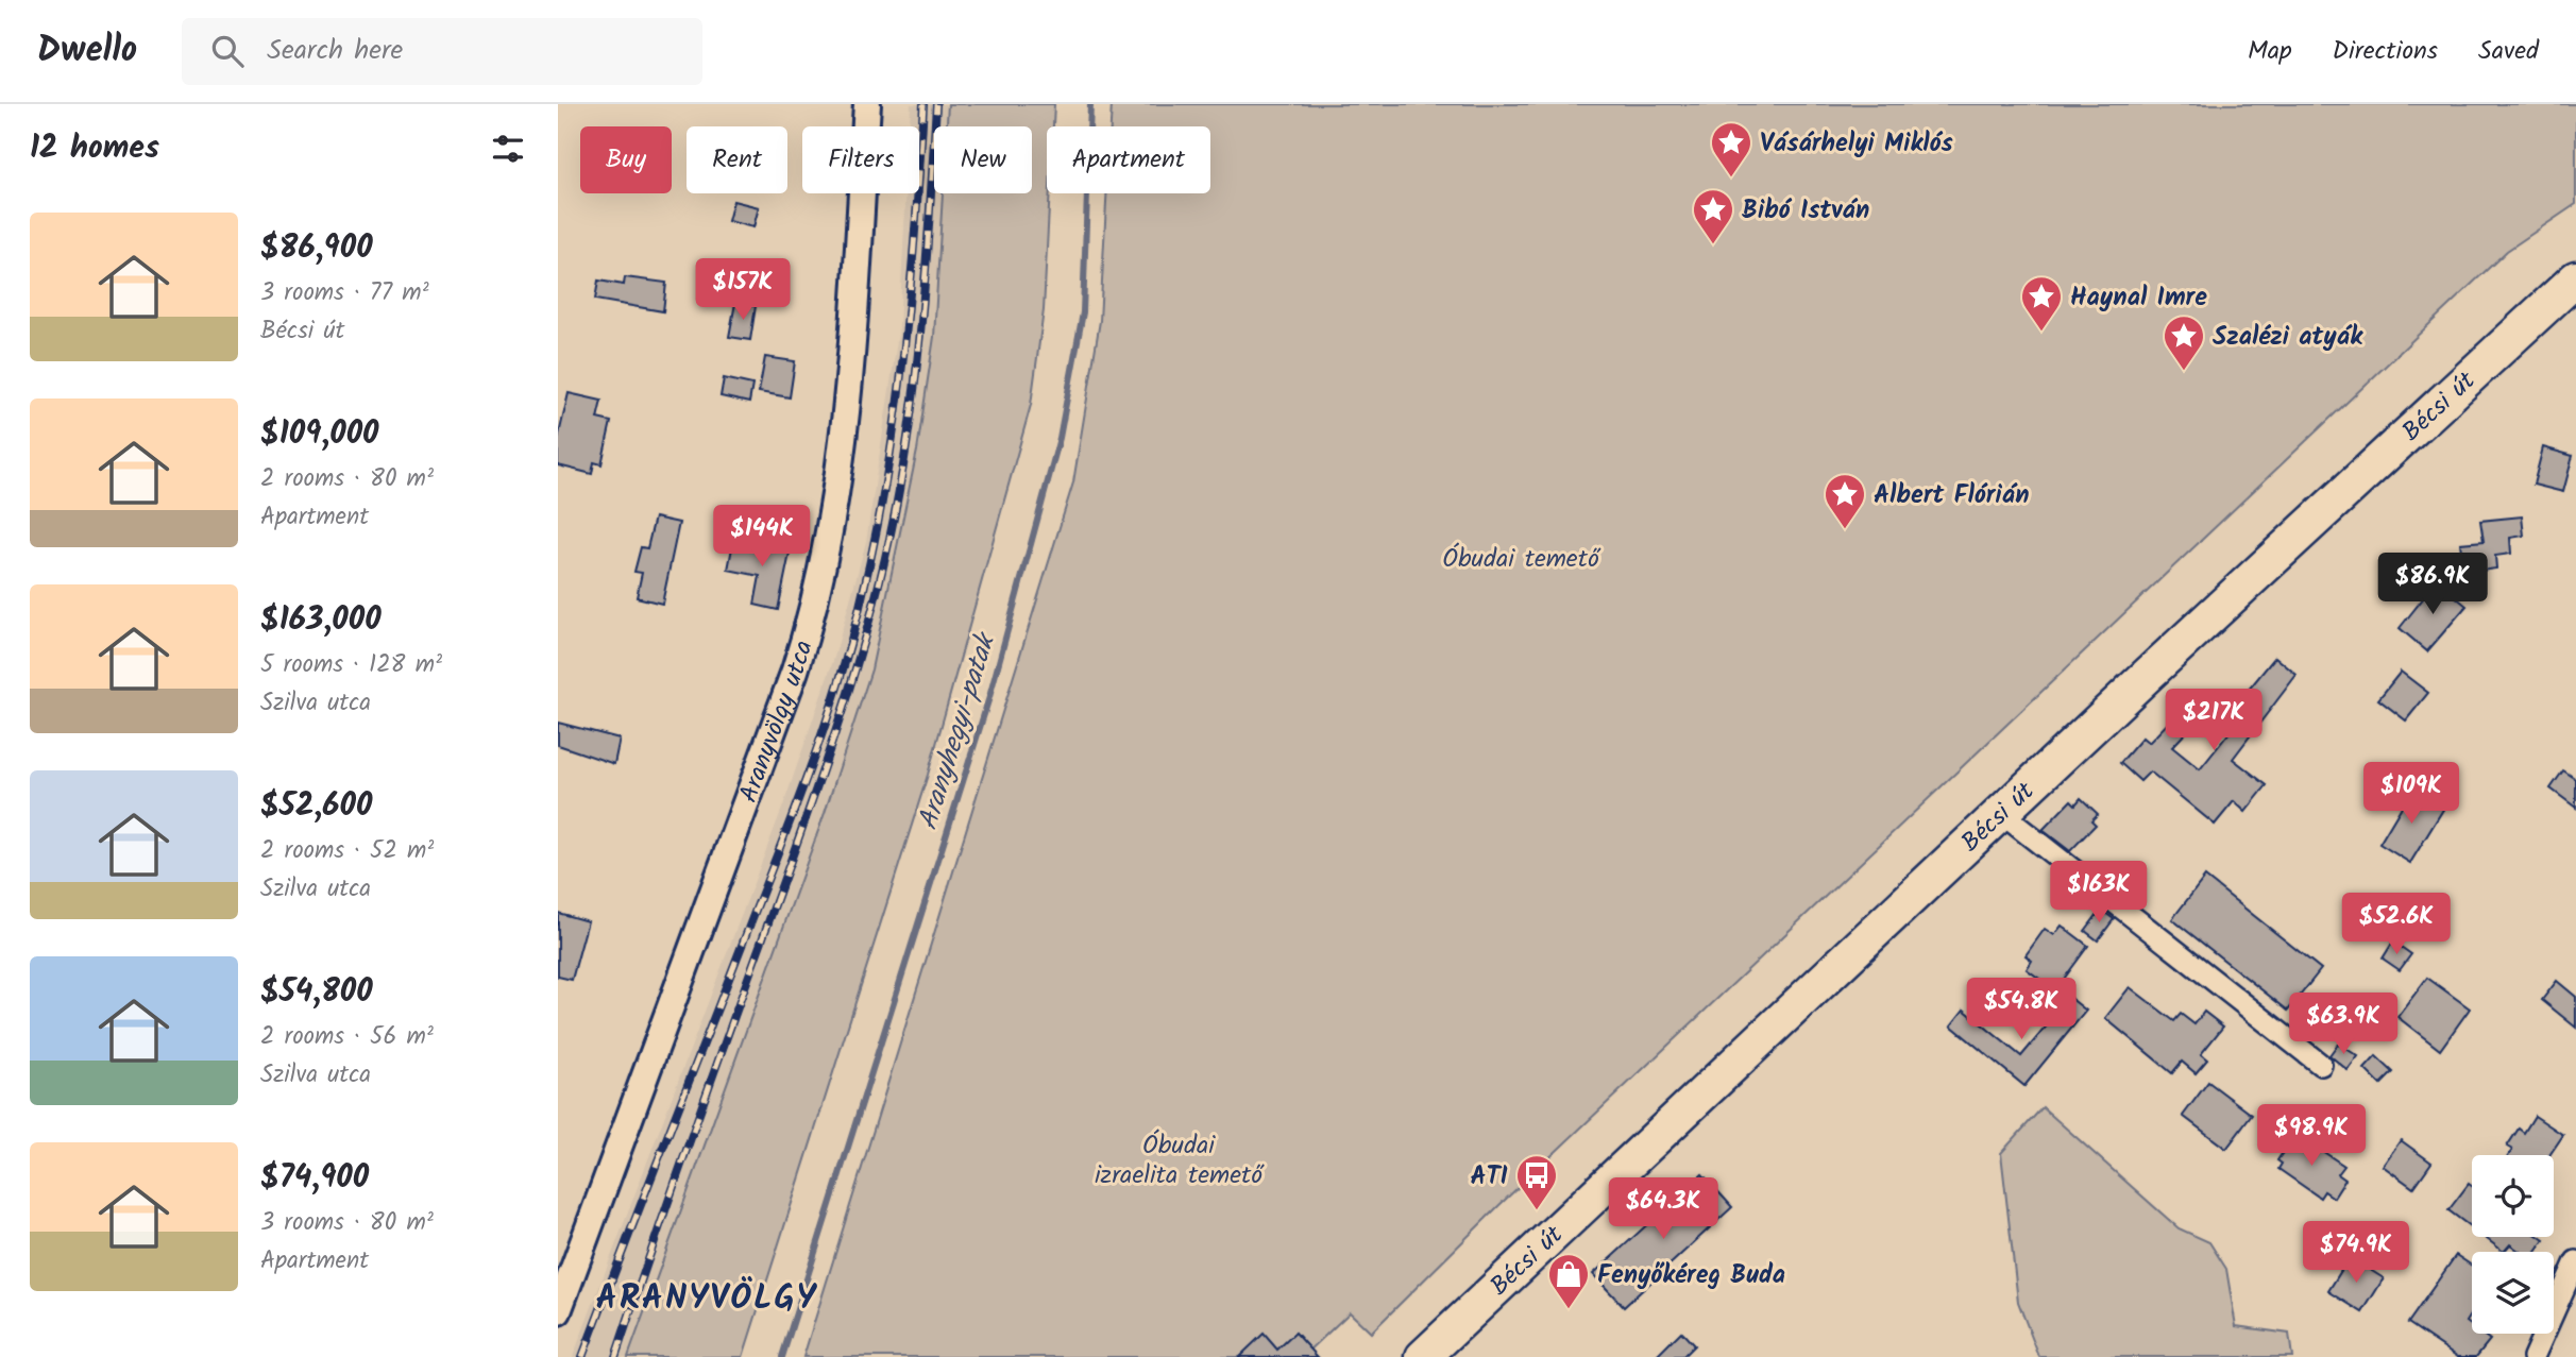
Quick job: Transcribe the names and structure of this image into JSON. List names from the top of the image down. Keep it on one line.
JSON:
{"streets":{"main road":["Bécsi út"],"street":["Aranyvölgy utca"]},"districts":["ARANYVÖLGY"],"water":["Aranyhegyi-patak"],"parks":["Óbudai temető","Óbudai izraelita temető"],"places":{"place":["Vásárhelyi Miklós","Bibó István","Haynal Imre","Szalézi atyák","Albert Flórián"],"bus stop":["ATI"],"shop":["Fenyőkéreg Buda"]},"page":{"header":"Dwello","search":"Search here","nav":["Map","Directions","Saved"],"heading":"12 homes","chip":["Buy","Rent","Filters","New","Apartment"],"list":[{"name":"$86,900","note":"3 rooms · 77 m² · Bécsi út"},{"name":"$109,000","note":"2 rooms · 80 m² · Apartment"},{"name":"$163,000","note":"5 rooms · 128 m² · Szilva utca"},{"name":"$52,600","note":"2 rooms · 52 m² · Szilva utca"},{"name":"$54,800","note":"2 rooms · 56 m² · Szilva utca"},{"name":"$74,900","note":"3 rooms · 80 m² · Apartment"}],"price":["$157K","$144K","$86.9K","$217K","$109K","$163K","$52.6K","$54.8K","$63.9K","$98.9K","$64.3K","$74.9K"]}}
